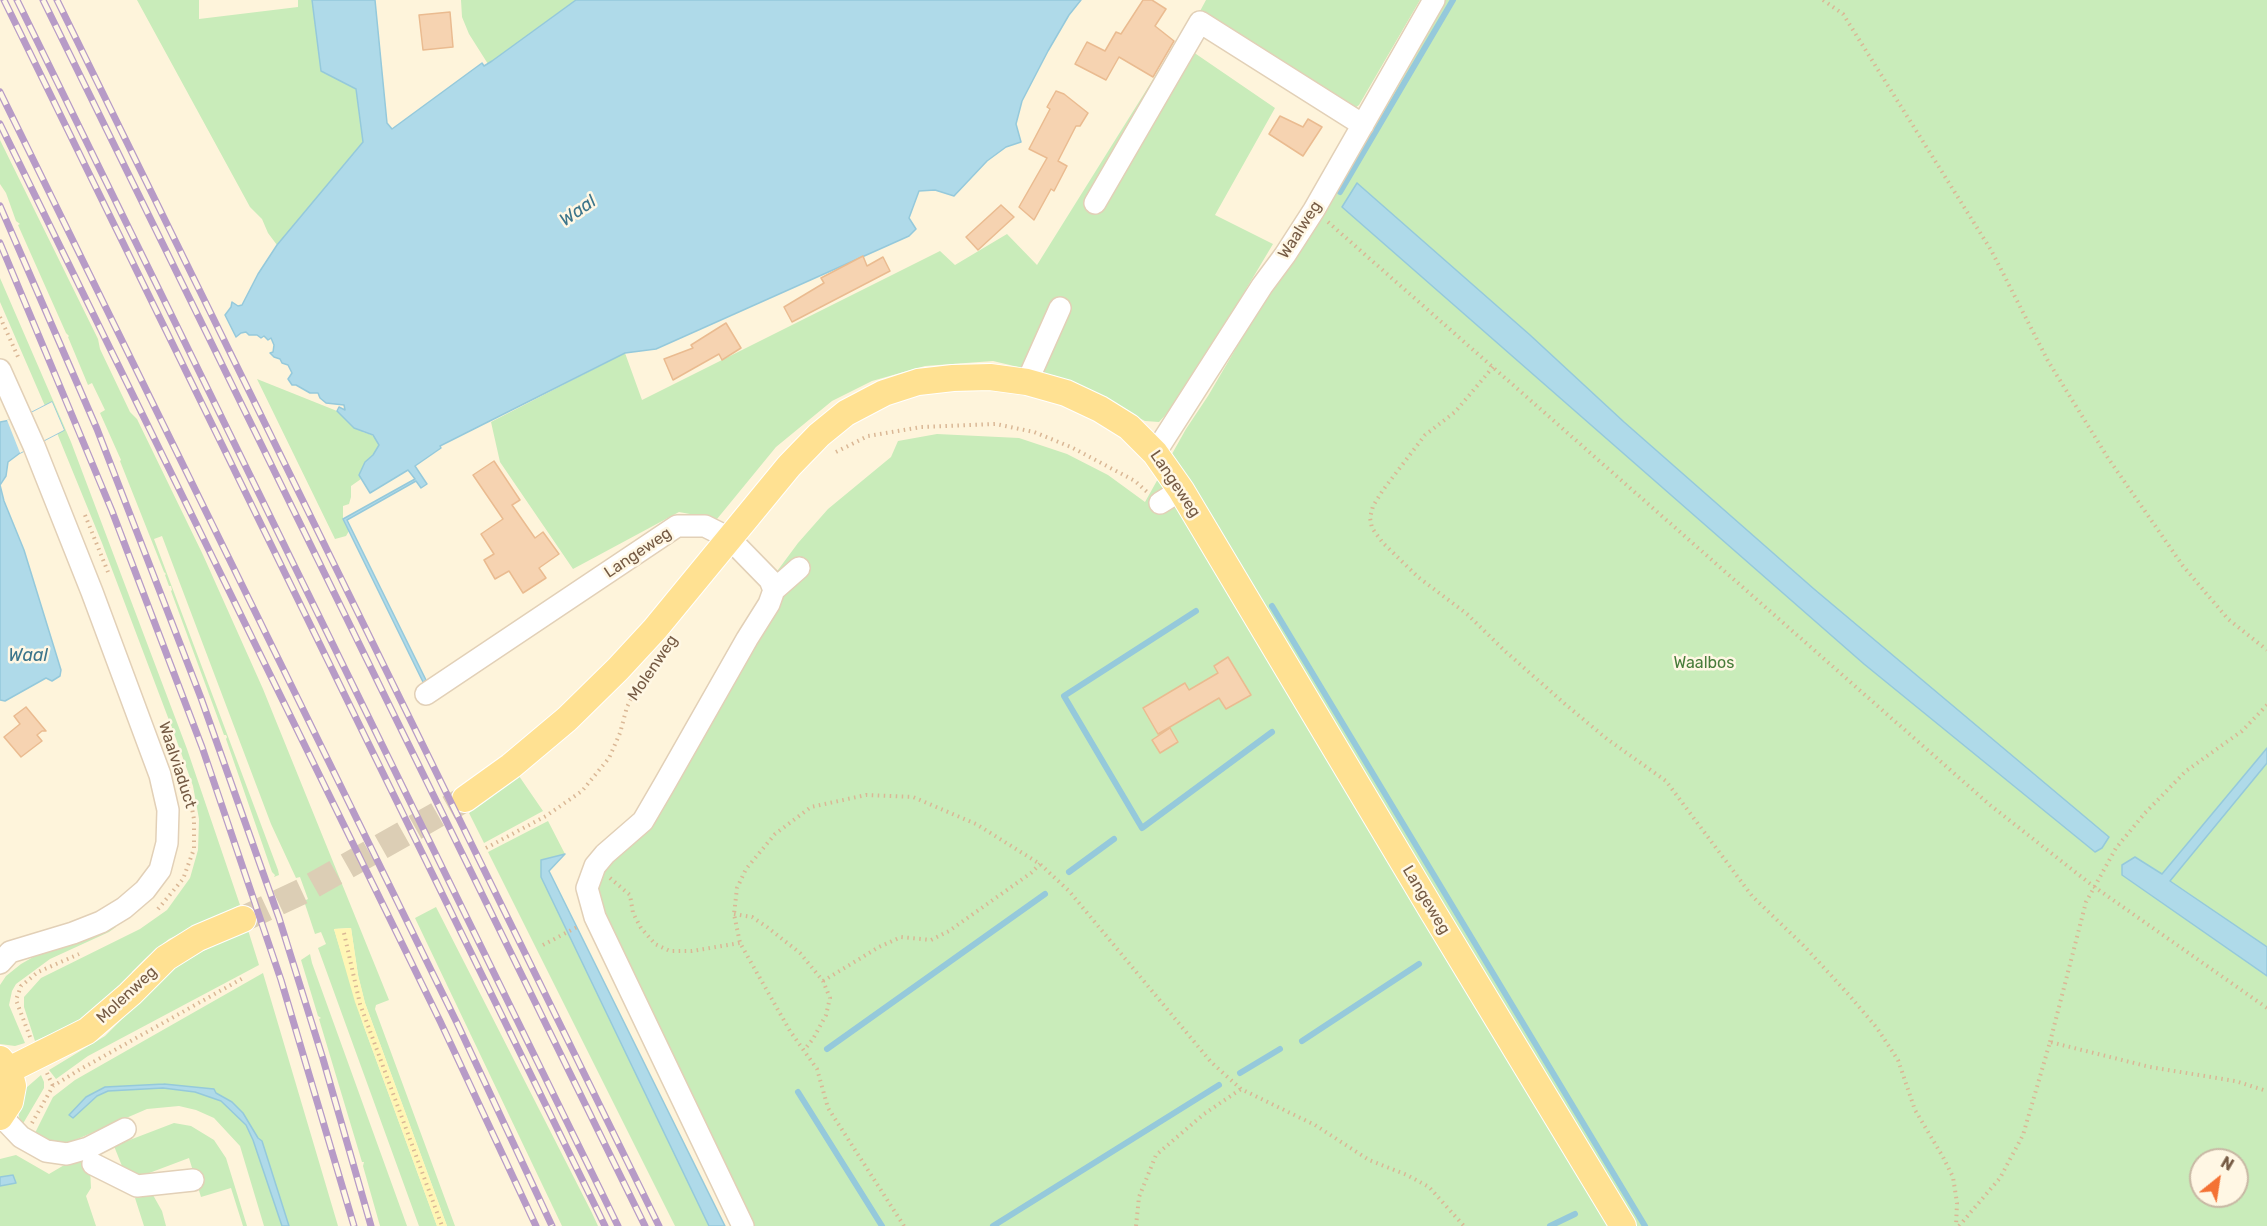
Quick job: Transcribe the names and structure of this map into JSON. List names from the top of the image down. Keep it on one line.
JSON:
{"streets":{"main road":["Langeweg","Molenweg"],"street":["Waalweg","Waalviaduct"]},"crossings":[["Waalweg","Langeweg"],["Langeweg","Molenweg"]],"water":["Waal"],"parks":["Waalbos"],"north":"top right"}
